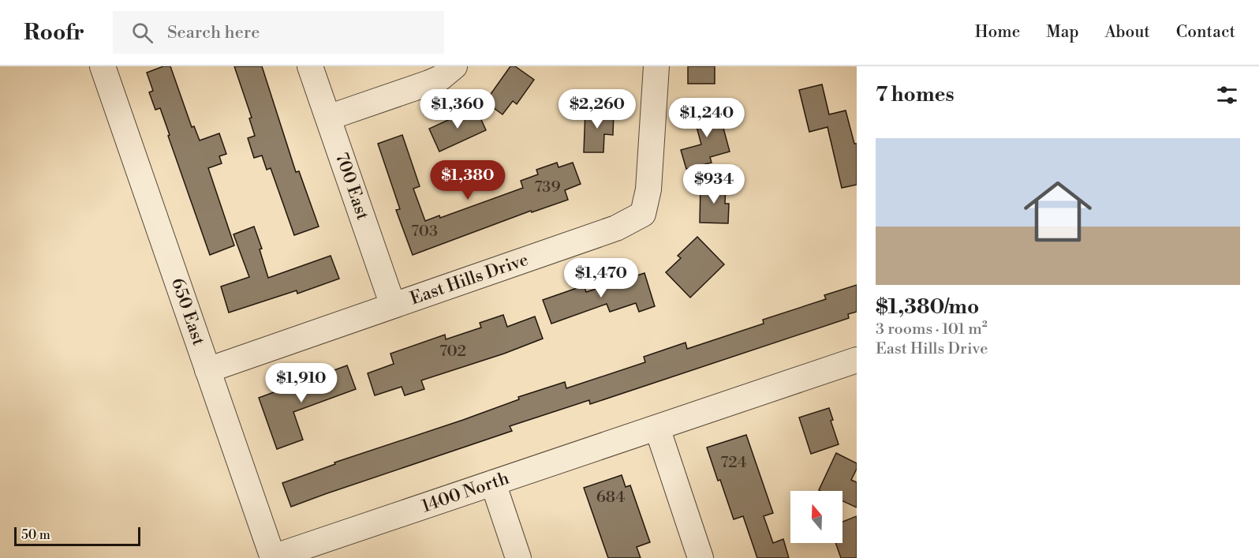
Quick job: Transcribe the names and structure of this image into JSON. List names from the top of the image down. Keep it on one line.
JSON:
{"streets":{"street":["700 East","East Hills Drive","650 East","1400 North"]},"crossings":[["700 East","East Hills Drive"],["East Hills Drive","650 East"],["650 East","1400 North"]],"house_numbers":["739","703","702","724","684"],"scale_bar":"50 m","north":"top","page":{"header":"Roofr","search":"Search here","nav":["Home","Map","About","Contact"],"heading":"7 homes","price":["$1,360","$2,260","$1,240","$1,380","$934","$1,470","$1,910"],"list":[{"name":"$1,380/mo","note":"3 rooms · 101 m² · East Hills Drive"}],"scale":"50 m"}}
